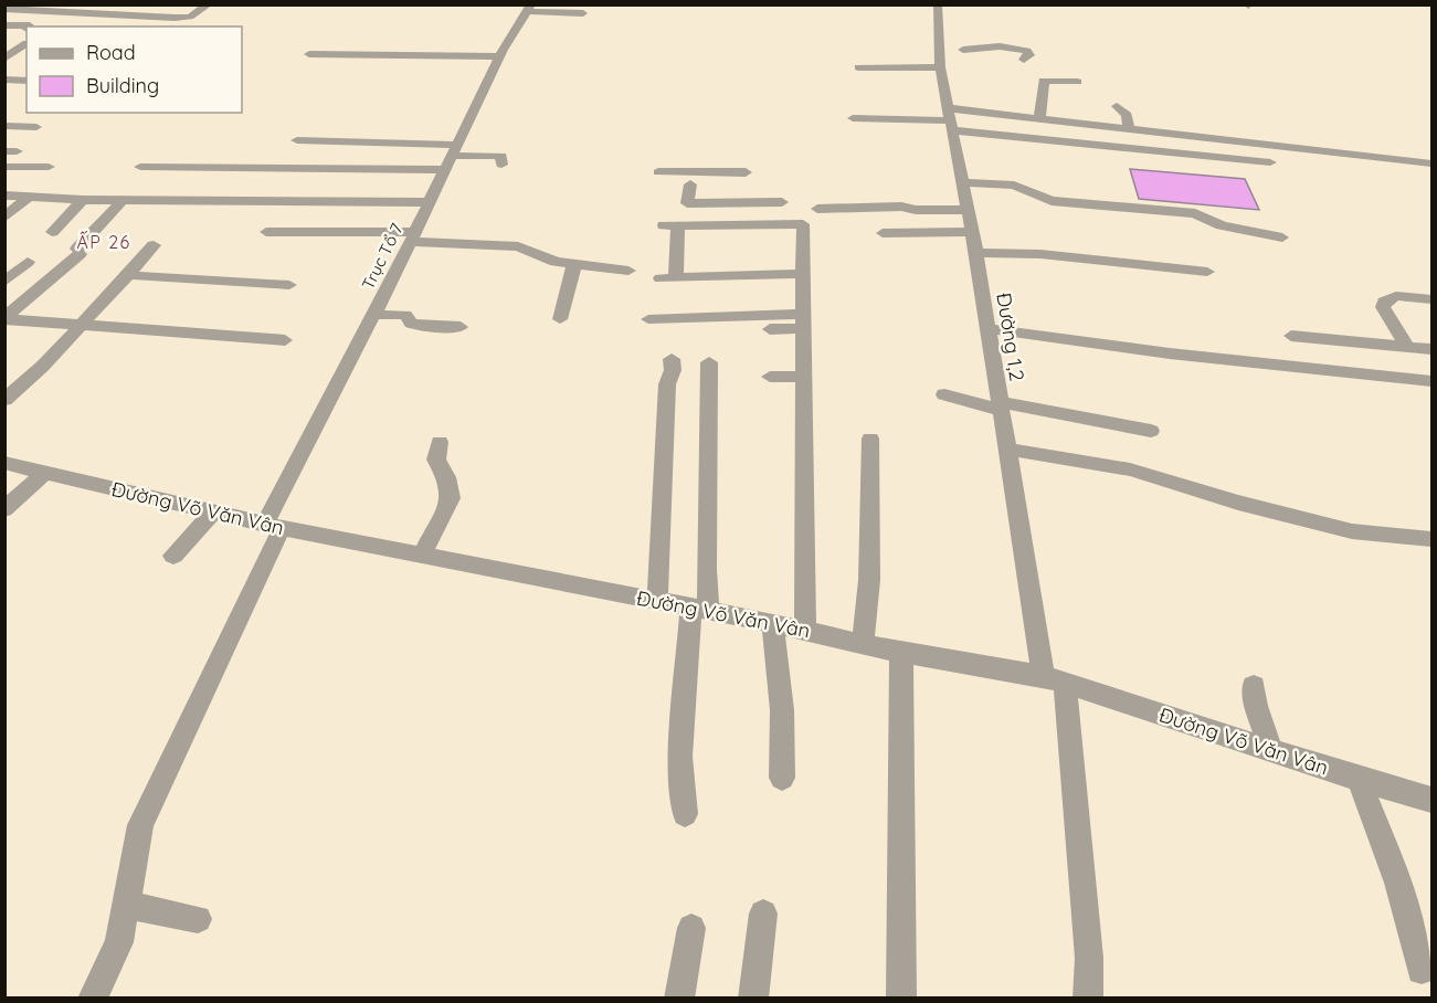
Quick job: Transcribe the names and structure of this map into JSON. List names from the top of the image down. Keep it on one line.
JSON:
{"streets":{"street":["Trục Tổ 7","Đường 1,2","Đường Võ Văn Vân"]},"crossings":[["Trục Tổ 7","Đường Võ Văn Vân"],["Đường 1,2","Đường Võ Văn Vân"]],"districts":["ẤP 26"],"legend":["Road","Building"]}
